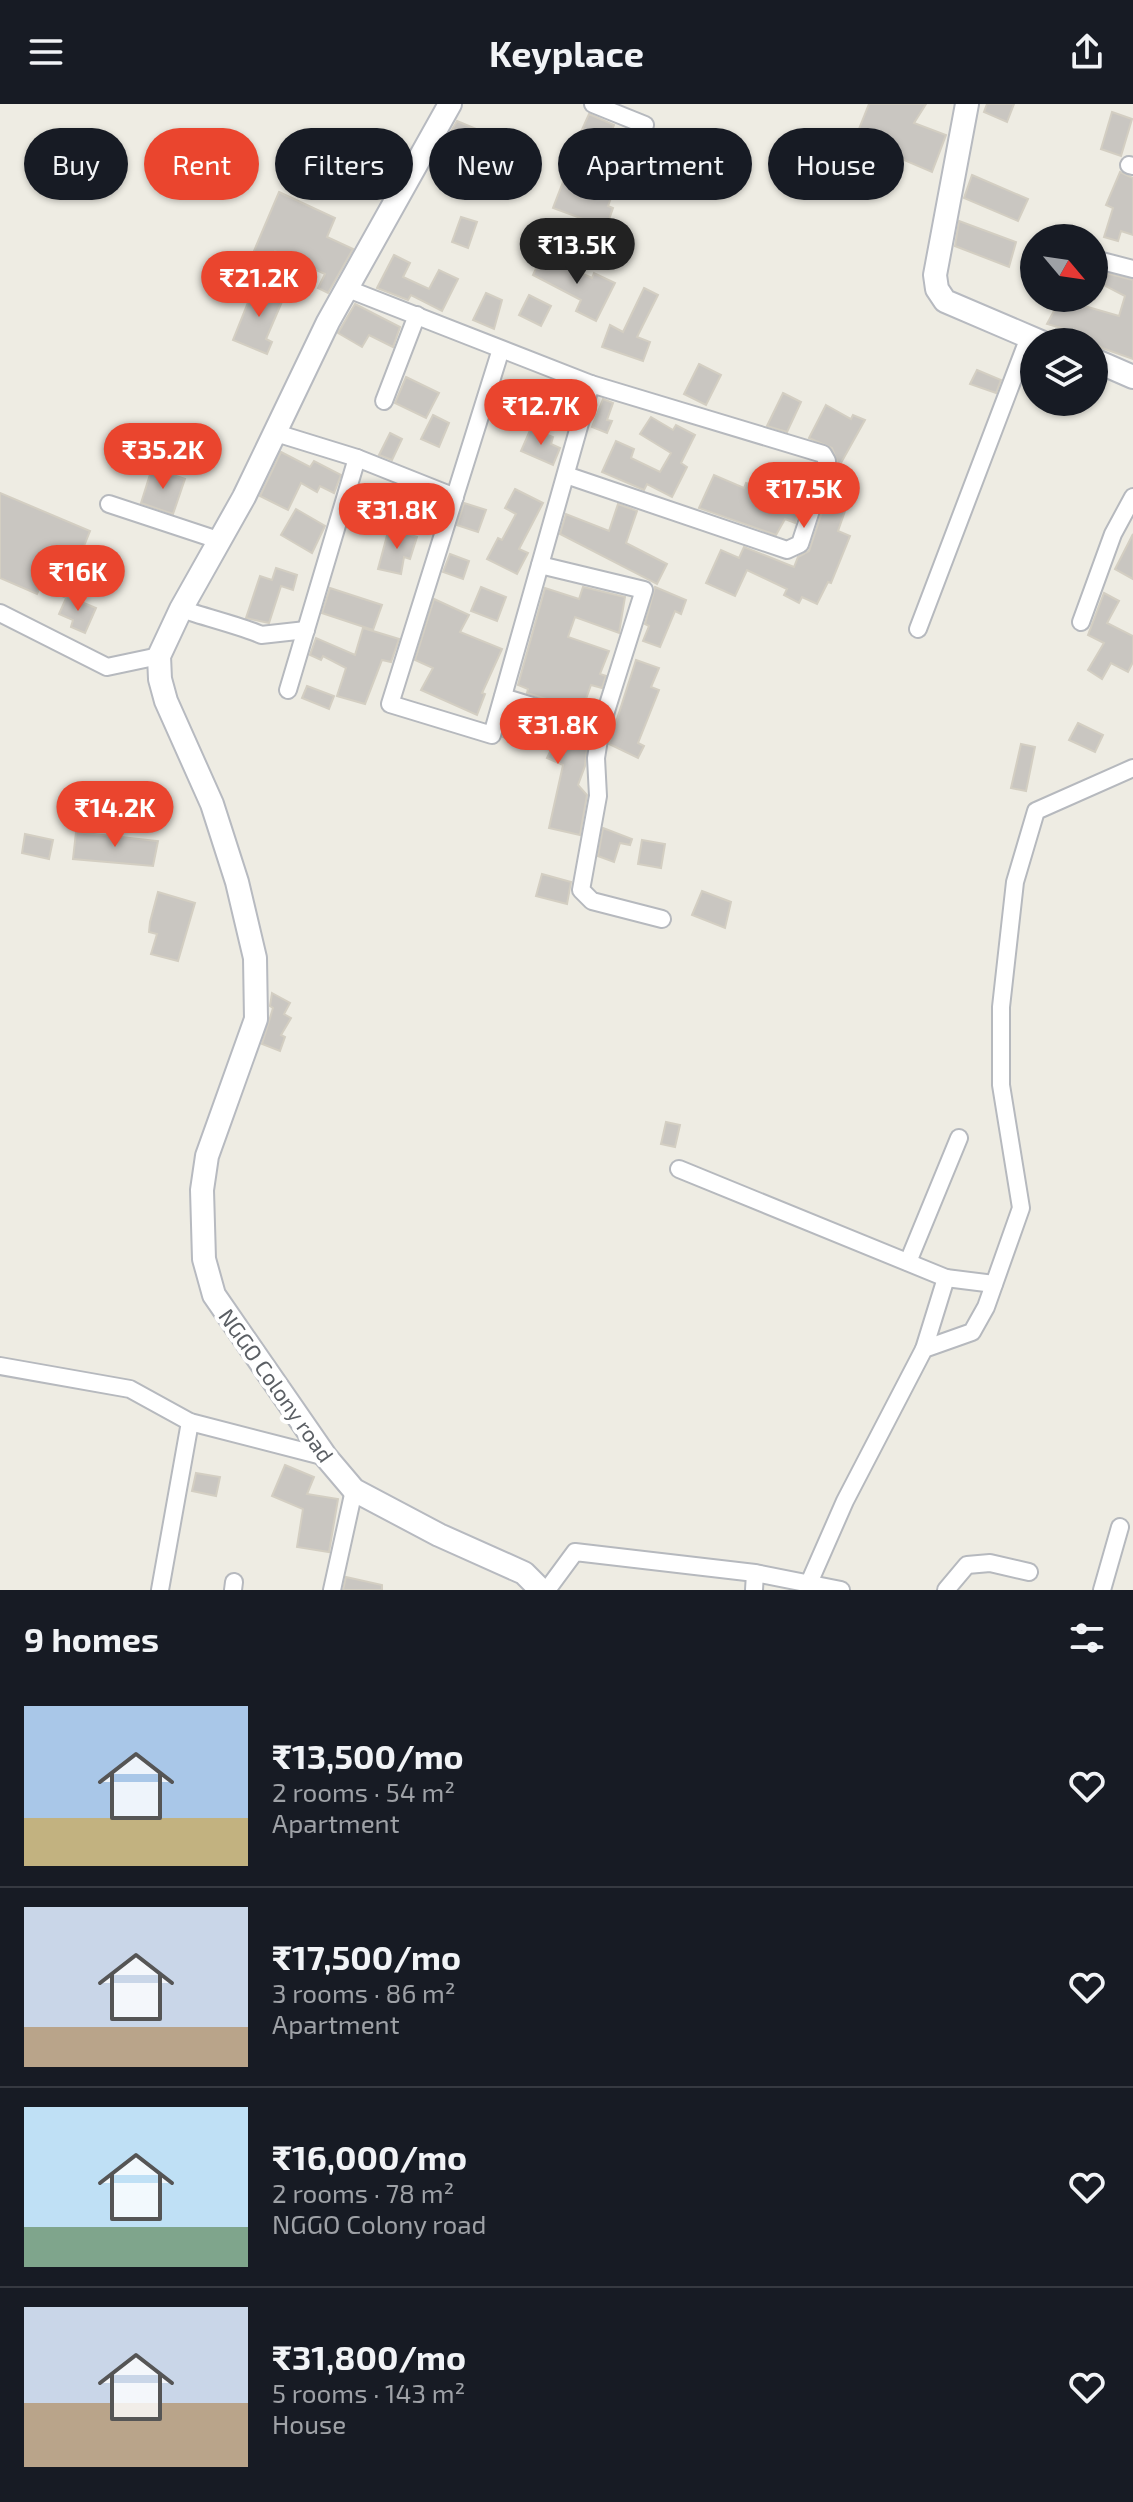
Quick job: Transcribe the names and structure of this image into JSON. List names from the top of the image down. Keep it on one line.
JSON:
{"streets":{"street":["NGGO Colony road"]},"north":"bottom right","page":{"header":"Keyplace","chip":["Buy","Rent","Filters","New","Apartment","House"],"price":["₹13.5K","₹21.2K","₹12.7K","₹35.2K","₹17.5K","₹31.8K","₹16K","₹31.8K","₹14.2K"],"heading":"9 homes","list":[{"name":"₹13,500/mo","note":"2 rooms · 54 m² · Apartment"},{"name":"₹17,500/mo","note":"3 rooms · 86 m² · Apartment"},{"name":"₹16,000/mo","note":"2 rooms · 78 m² · NGGO Colony road"},{"name":"₹31,800/mo","note":"5 rooms · 143 m² · House"}]}}
